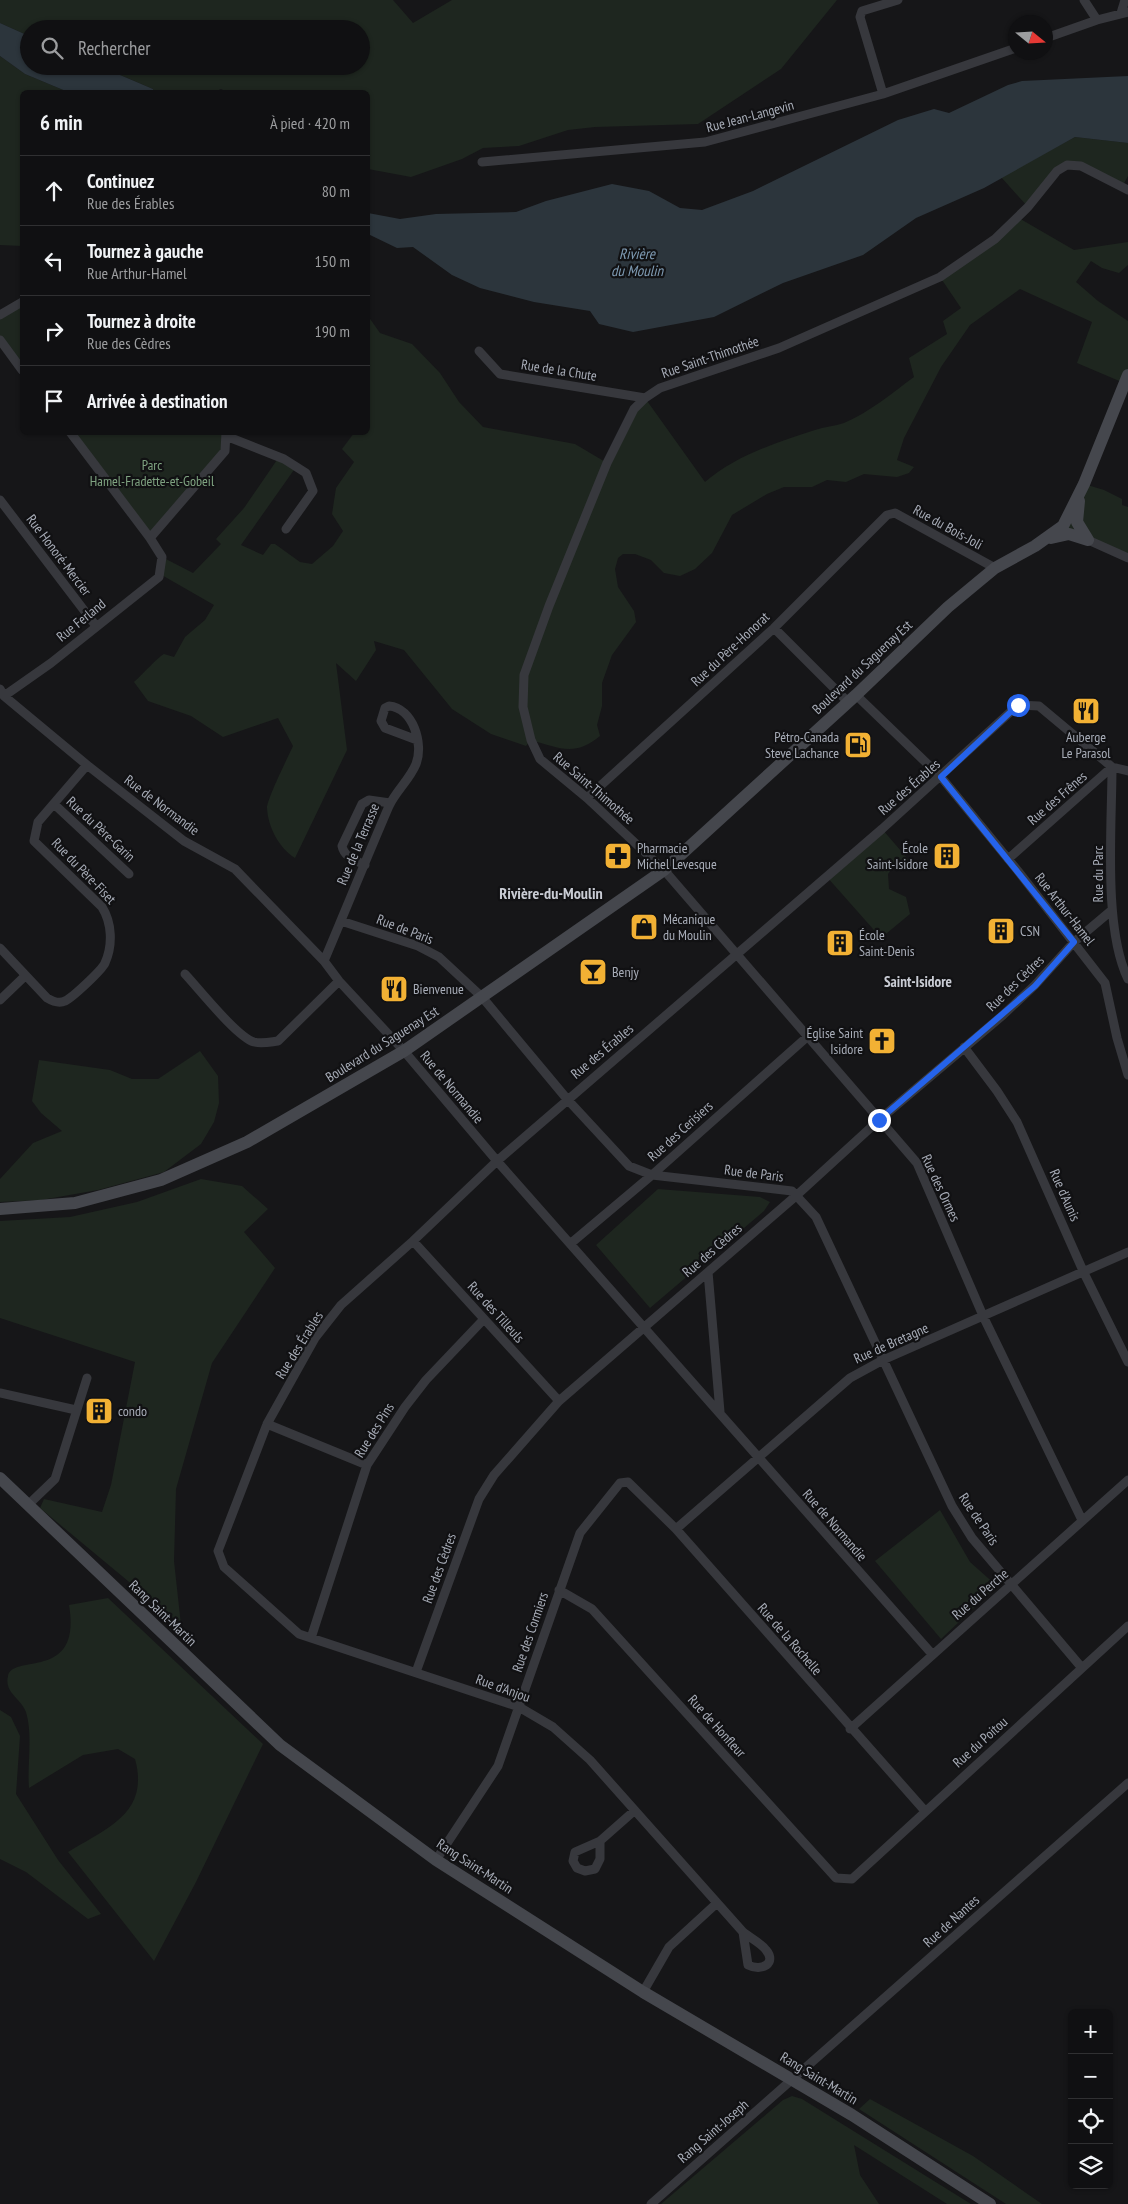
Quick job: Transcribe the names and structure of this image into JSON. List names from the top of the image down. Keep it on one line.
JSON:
{"streets":{"main road":["Boulevard du Saguenay Est","Rang Saint-Martin"],"street":["Rue Jean-Langevin","Rue Saint-Thimothée","Rue de la Chute","Rue du Bois-Joli","Rue Honoré-Mercier","Rue Ferland","Rue du Père-Honorat","Rue des Érables","Rue des Frênes","Rue de Normandie","Rue du Père-Garin","Rue de la Terrasse","Rue du Père-Fiset","Rue du Parc","Rue Arthur-Hamel","Rue de Paris","Rue des Cèdres","Rue des Cerisiers","Rue des Ormes","Rue d'Aunis","Rue des Tilleuls","Rue de Bretagne","Rue des Pins","Rue du Perche","Rue des Cormiers","Rue de la Rochelle","Rue d'Anjou","Rue de Honfleur","Rue du Poitou","Rue de Nantes","Rang Saint-Joseph"]},"crossings":[["Rue Saint-Thimothée","Rue de la Chute"],["Rue Saint-Thimothée","Rue du Père-Honorat"],["Rue Saint-Thimothée","Boulevard du Saguenay Est"],["Rue Saint-Thimothée","Rue des Ormes"],["Rue du Bois-Joli","Rue du Père-Honorat"],["Rue du Bois-Joli","Boulevard du Saguenay Est"],["Rue Honoré-Mercier","Rue Ferland"],["Rue Ferland","Rue de Normandie"],["Rue du Père-Honorat","Rue Arthur-Hamel"],["Boulevard du Saguenay Est","Rue de Normandie"],["Boulevard du Saguenay Est","Rue Arthur-Hamel"],["Boulevard du Saguenay Est","Rue de Paris"],["Boulevard du Saguenay Est","Rue des Ormes"],["Rue des Érables","Rue des Frênes"],["Rue des Érables","Rue de Normandie"],["Rue des Érables","Rue du Parc"],["Rue des Érables","Rue Arthur-Hamel"],["Rue des Érables","Rue de Paris"],["Rue des Érables","Rue des Ormes"],["Rue des Érables","Rue des Tilleuls"],["Rue des Érables","Rue d'Anjou"],["Rue des Frênes","Rue du Parc"],["Rue des Frênes","Rue Arthur-Hamel"],["Rue de Normandie","Rue de la Terrasse"],["Rue de Normandie","Rue du Père-Fiset"],["Rue de Normandie","Rue des Cèdres"],["Rue de Normandie","Rue des Cerisiers"],["Rue de Normandie","Rue de Bretagne"],["Rue de Normandie","Rue du Perche"],["Rue du Père-Garin","Rue du Père-Fiset"],["Rue de la Terrasse","Rue de Paris"],["Rue du Parc","Rue des Cèdres"],["Rue Arthur-Hamel","Rue des Cèdres"],["Rue de Paris","Rue des Cèdres"],["Rue de Paris","Rue des Cerisiers"],["Rue de Paris","Rue de Bretagne"],["Rue de Paris","Rue du Perche"],["Rue de Paris","Rue du Poitou"],["Rue des Cèdres","Rue des Ormes"],["Rue des Cèdres","Rue d'Aunis"],["Rue des Cèdres","Rue des Tilleuls"],["Rue des Cèdres","Rue d'Anjou"],["Rue des Cerisiers","Rue des Ormes"],["Rue des Ormes","Rue de Bretagne"],["Rue des Ormes","Rue du Perche"],["Rue d'Aunis","Rue de Bretagne"],["Rue des Tilleuls","Rue des Pins"],["Rue de Bretagne","Rue de la Rochelle"],["Rue des Pins","Rue d'Anjou"],["Rue du Perche","Rue de la Rochelle"],["Rang Saint-Martin","Rue des Cormiers"],["Rang Saint-Martin","Rue de Nantes"],["Rang Saint-Martin","Rang Saint-Joseph"],["Rue des Cormiers","Rue de la Rochelle"],["Rue des Cormiers","Rue d'Anjou"],["Rue des Cormiers","Rue de Honfleur"],["Rue de la Rochelle","Rue du Poitou"],["Rue de Honfleur","Rue du Poitou"],["Rue de Nantes","Rang Saint-Joseph"]],"districts":["Rivière-du-Moulin","Saint-Isidore"],"water":["Rivière du Moulin"],"parks":["Parc Hamel-Fradette-et-Gobeil"],"places":{"restaurant":["Auberge Le Parasol","Bienvenue"],"fuel station":["Pétro-Canada Steve Lachance"],"pharmacy":["Pharmacie Michel Levesque"],"building":["École Saint-Isidore","CSN","École Saint-Denis","condo"],"shop":["Mécanique du Moulin"],"bar":["Benjy"],"church":["Église Saint Isidore"]},"north":"right","page":{"search":"Rechercher","heading":["6 min","À pied · 420 m"],"list":[["Continuez","Rue des Érables","80 m"],["Tournez à gauche","Rue Arthur-Hamel","150 m"],["Tournez à droite","Rue des Cèdres","190 m"],"Arrivée à destination"],"map_buttons":["+","−"]}}
